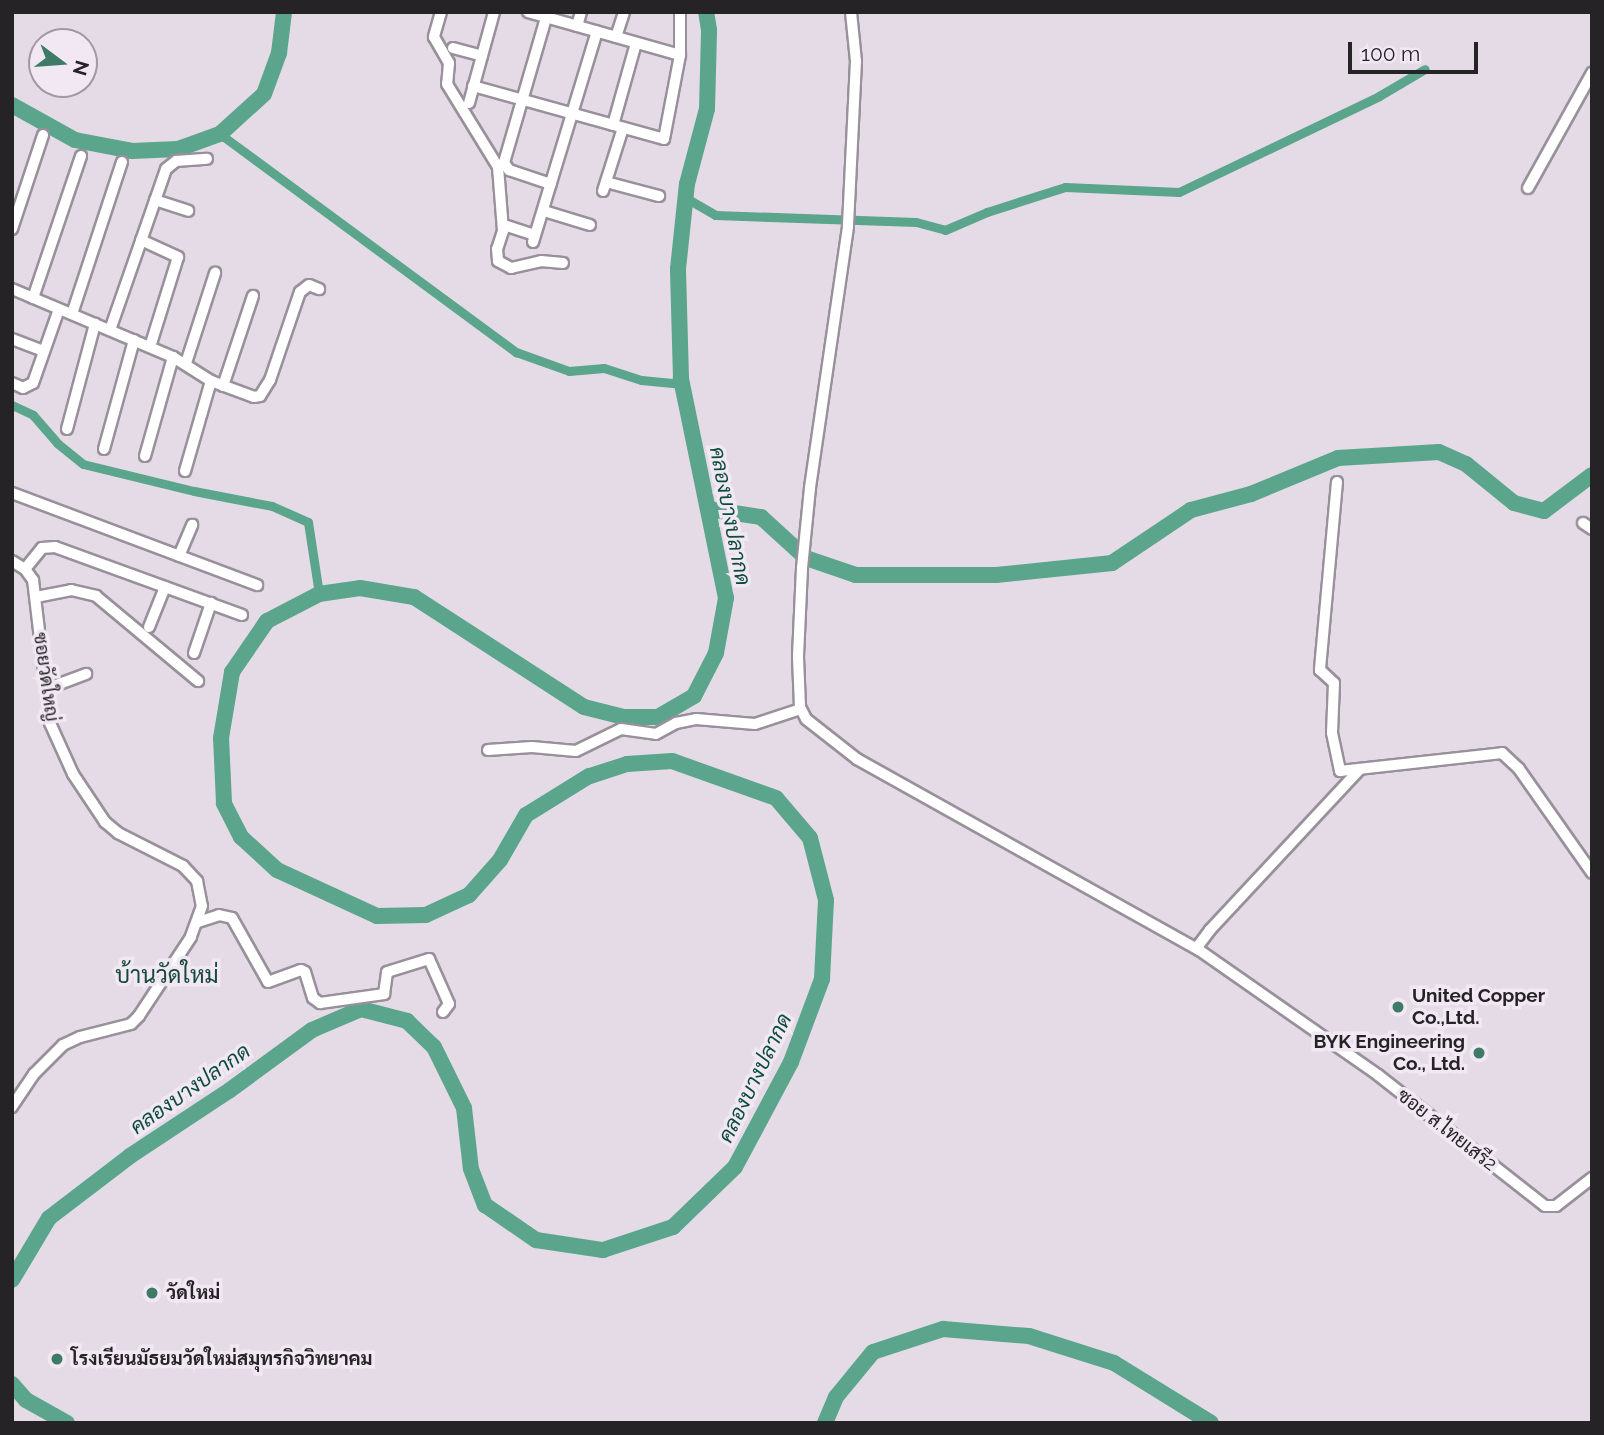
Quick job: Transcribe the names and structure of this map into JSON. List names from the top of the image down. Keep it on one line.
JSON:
{"streets":{"street":["ซอยวัดใหญ่","ซอย ส.ไทยเสรี2"]},"districts":["บ้านวัดใหม่"],"water":["คลองบางปลากด"],"places":["United Copper Co.,Ltd.","BYK Engineering Co., Ltd.","วัดใหม่","โรงเรียนมัธยมวัดใหม่สมุทรกิจวิทยาคม"],"scale_bar":"100 m","north":"right"}
